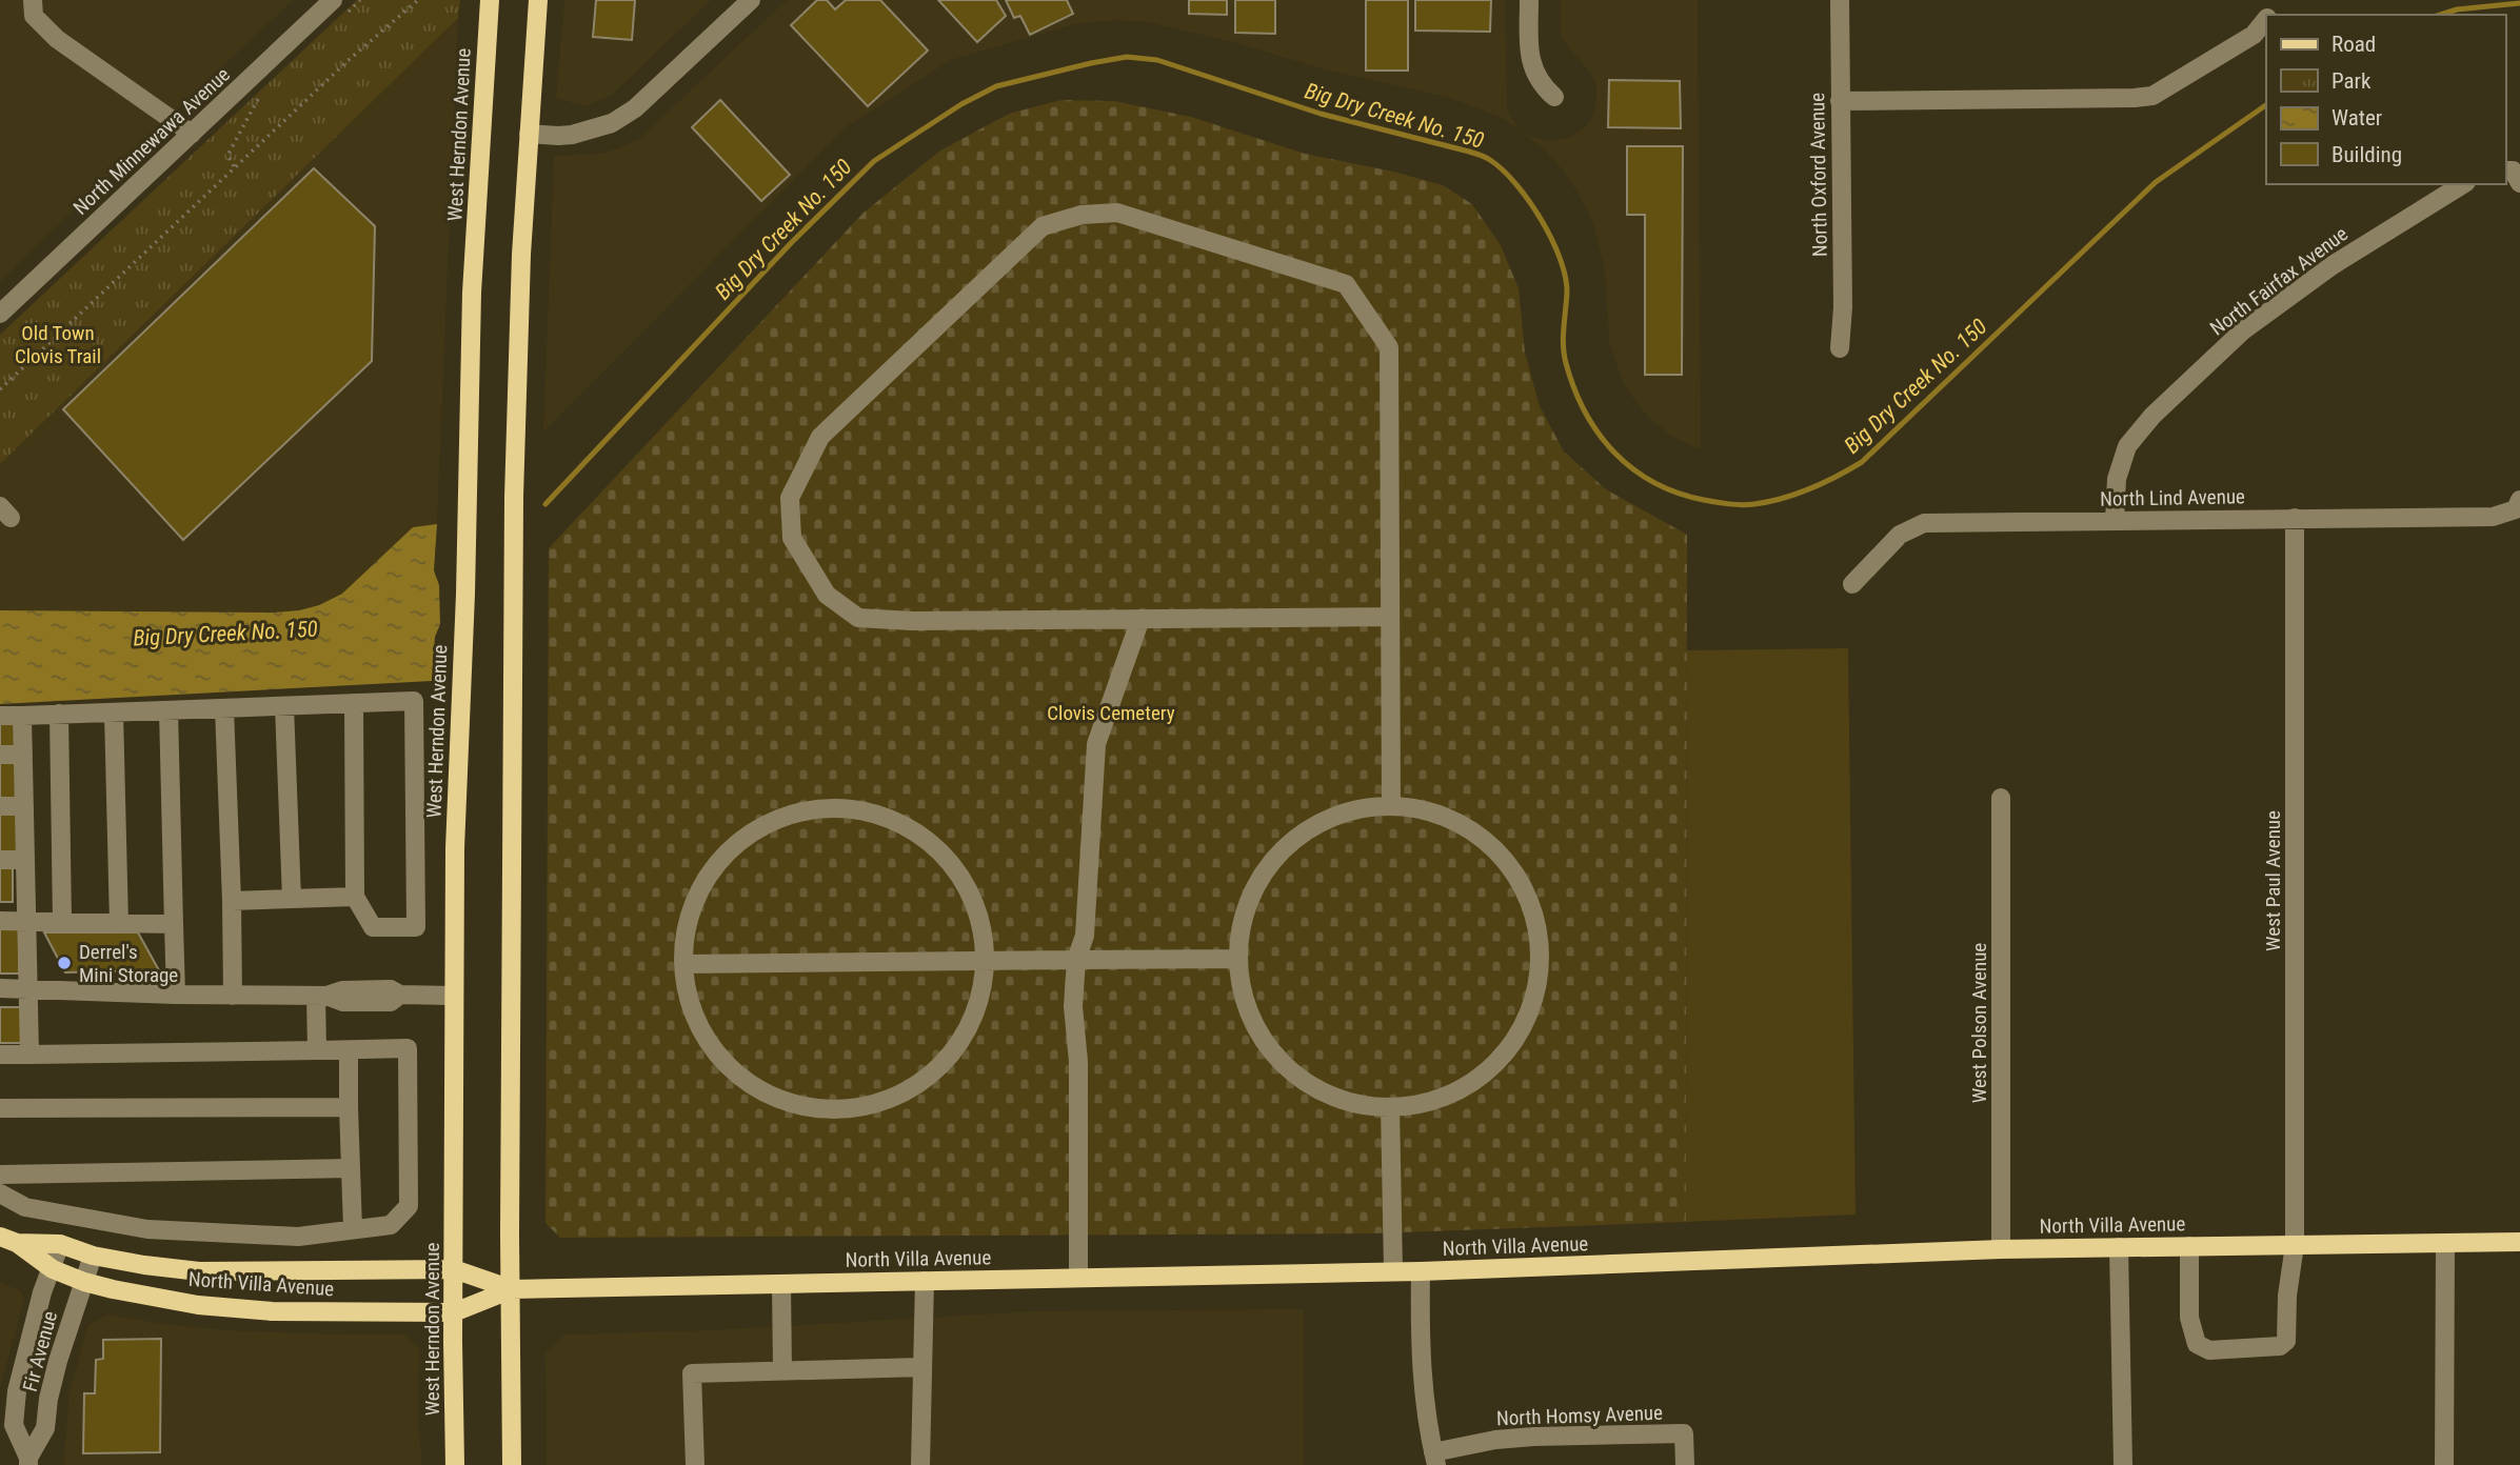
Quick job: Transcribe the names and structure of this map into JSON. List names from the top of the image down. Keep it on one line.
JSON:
{"streets":{"main road":["West Herndon Avenue","North Villa Avenue"],"street":["North Minnewawa Avenue","North Oxford Avenue","North Fairfax Avenue","North Lind Avenue","West Paul Avenue","West Polson Avenue","Fir Avenue","North Homsy Avenue"]},"crossings":[["West Herndon Avenue","North Villa Avenue"],["North Fairfax Avenue","North Lind Avenue"],["North Lind Avenue","West Paul Avenue"],["West Paul Avenue","North Villa Avenue"],["West Polson Avenue","North Villa Avenue"],["North Villa Avenue","Fir Avenue"]],"water":["Big Dry Creek No. 150"],"parks":["Old Town Clovis Trail","Clovis Cemetery"],"places":["Derrel's Mini Storage"],"legend":["Road","Park","Water","Building"]}
